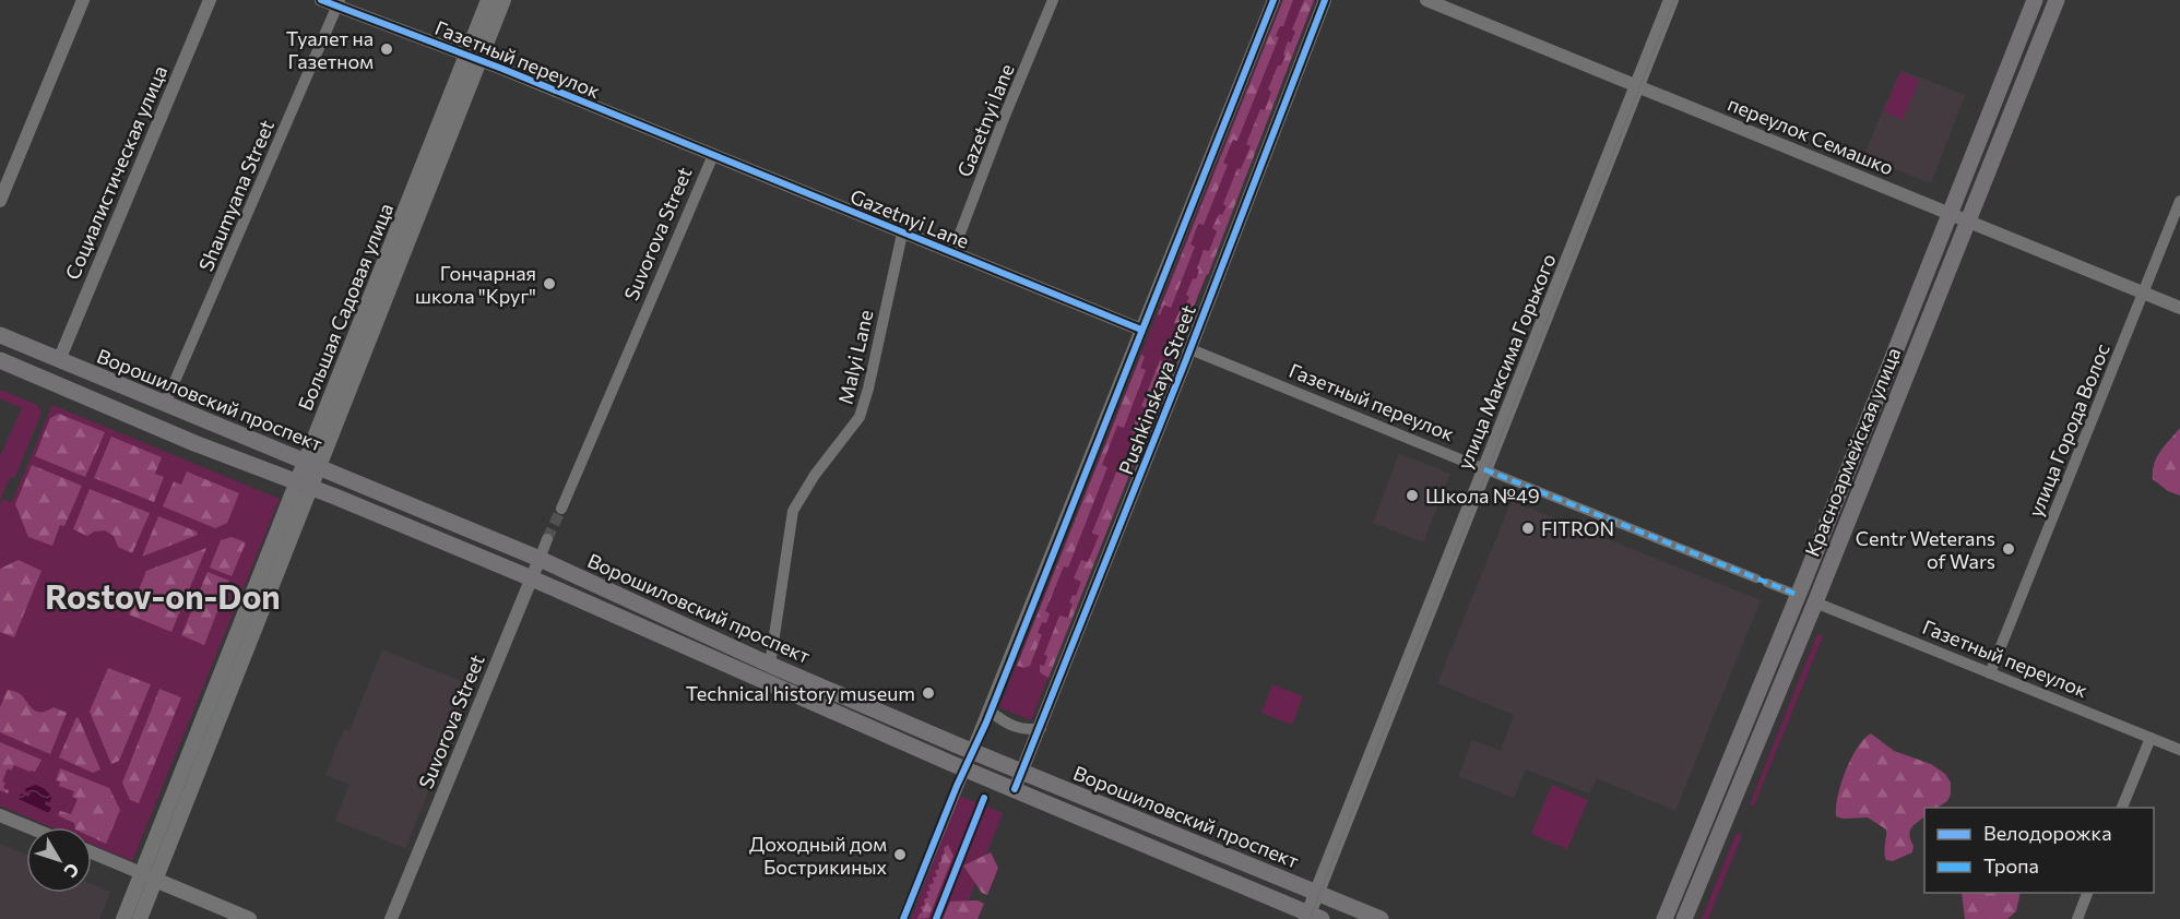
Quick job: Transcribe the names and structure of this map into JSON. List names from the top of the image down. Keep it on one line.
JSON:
{"streets":{"main road":["Большая Садовая улица","улица Максима Горького","Ворошиловский проспект","Красноармейская улица"],"street":["Газетный переулок","Gazetnyi lane","переулок Семашко","Социалистическая улица","Shaumyana Street","Gazetnyi Lane","Suvorova Street","Malyi Lane","Pushkinskaya Street","улица Города Волос"]},"crossings":[["Газетный переулок","Shaumyana Street"],["Газетный переулок","Gazetnyi Lane"],["Газетный переулок","Suvorova Street"],["Газетный переулок","Большая Садовая улица"],["Газетный переулок","улица Максима Горького"],["Газетный переулок","Pushkinskaya Street"],["Газетный переулок","улица Города Волос"],["Газетный переулок","Красноармейская улица"],["Gazetnyi lane","Gazetnyi Lane"],["переулок Семашко","улица Максима Горького"],["переулок Семашко","улица Города Волос"],["переулок Семашко","Красноармейская улица"],["Социалистическая улица","Ворошиловский проспект"],["Shaumyana Street","Ворошиловский проспект"],["Gazetnyi Lane","Suvorova Street"],["Gazetnyi Lane","Malyi Lane"],["Gazetnyi Lane","Pushkinskaya Street"],["Suvorova Street","Ворошиловский проспект"],["Большая Садовая улица","Ворошиловский проспект"],["Malyi Lane","Ворошиловский проспект"],["улица Максима Горького","Ворошиловский проспект"],["Pushkinskaya Street","Ворошиловский проспект"]],"districts":["Rostov-on-Don"],"places":["Туалет на Газетном","Гончарная школа \"Круг\"","Школа №49","FITRON","Centr Weterans of Wars","Technical history museum","Доходный дом Бострикиных"],"legend":["Велодорожка","Тропа"],"north":"bottom right"}
